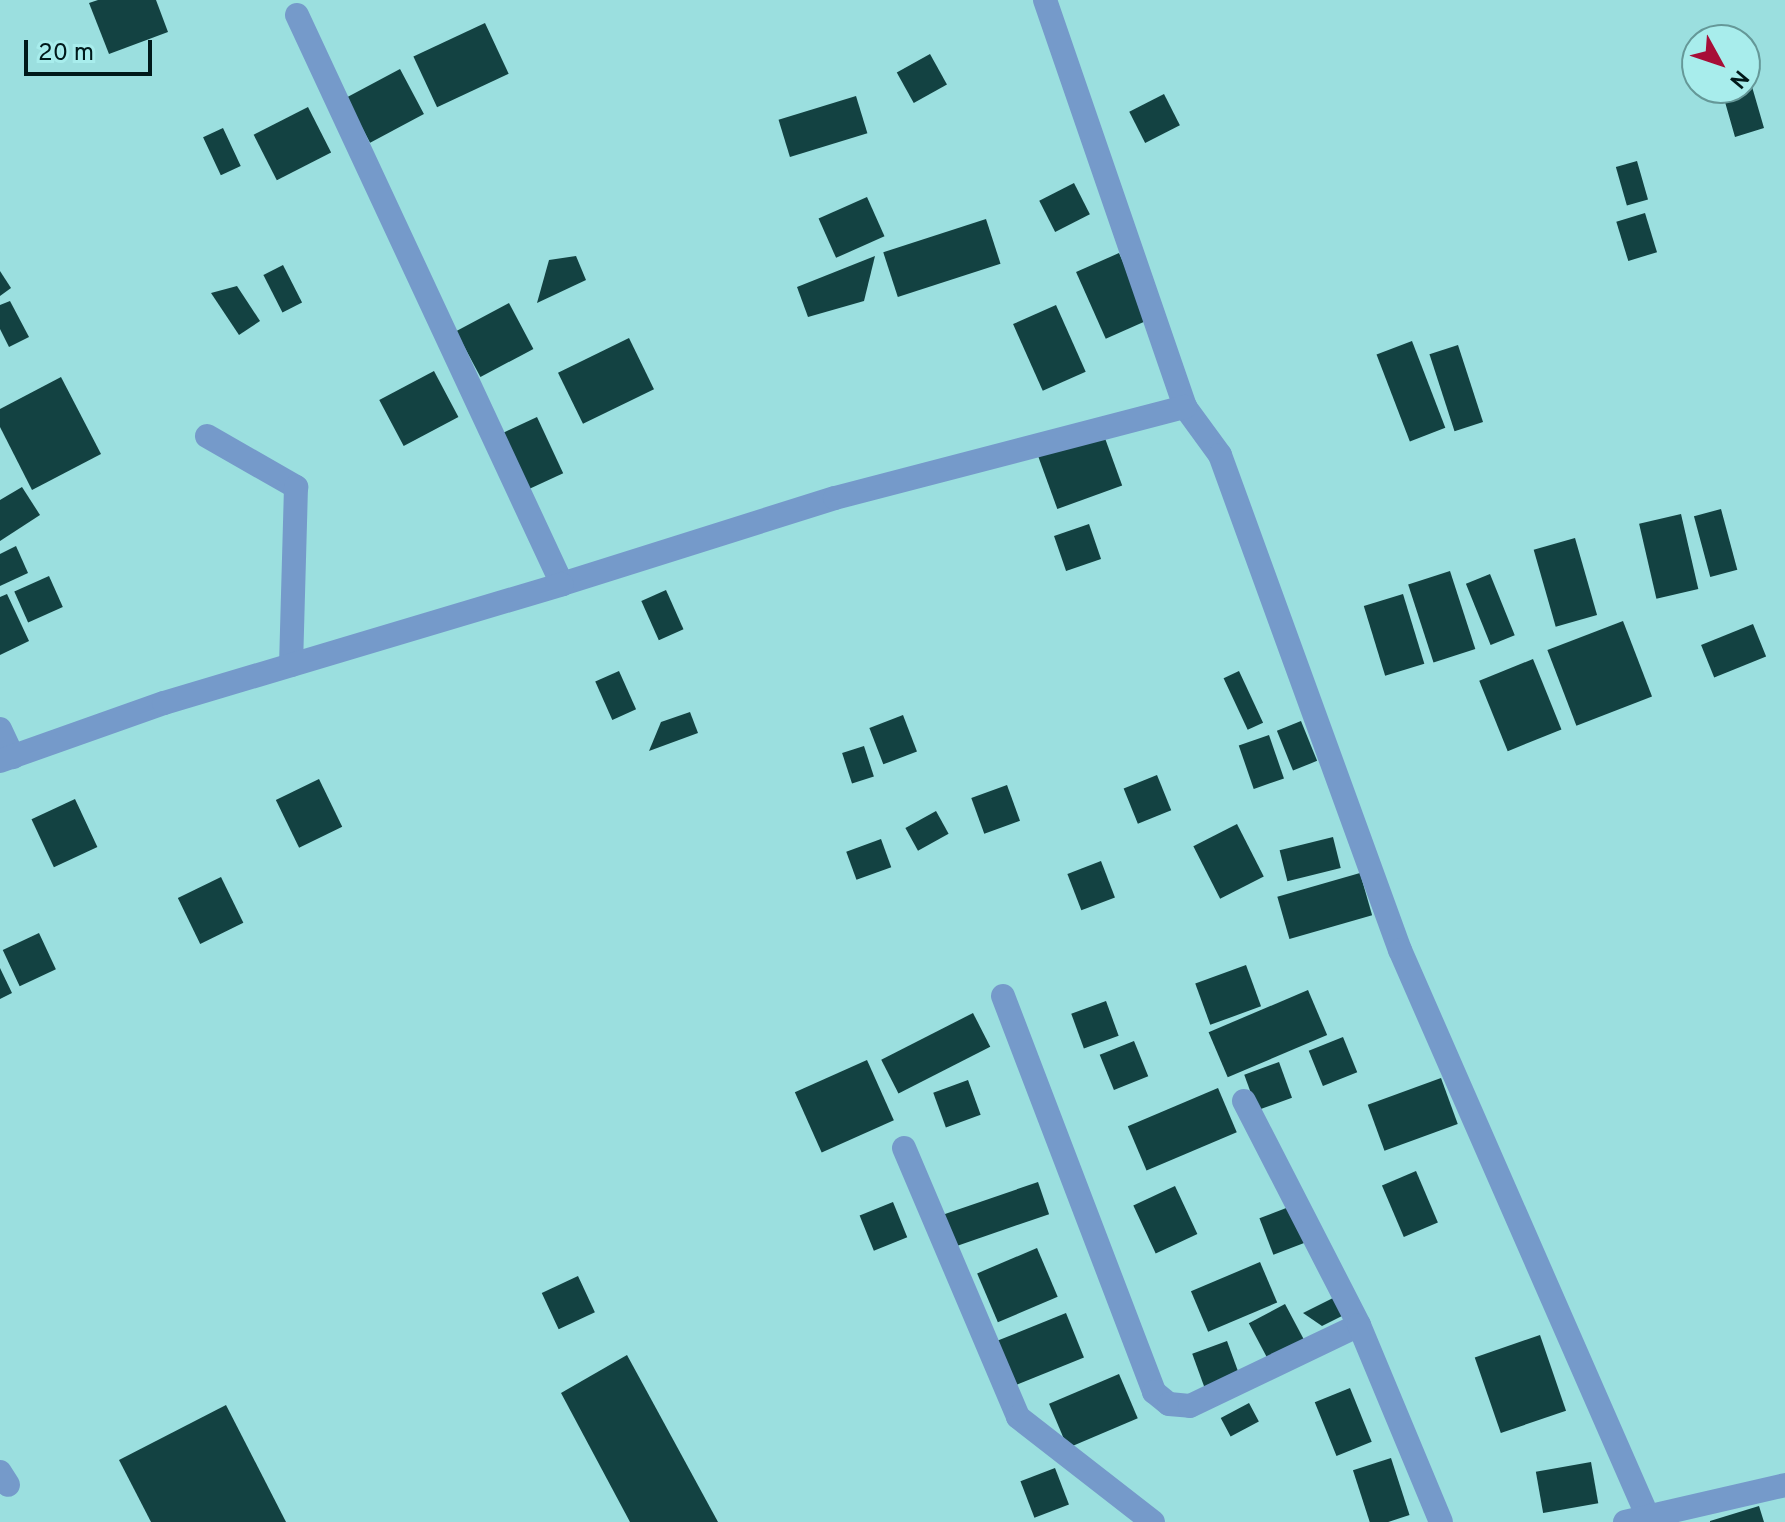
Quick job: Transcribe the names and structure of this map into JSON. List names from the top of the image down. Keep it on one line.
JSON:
{"scale_bar":"20 m","north":"bottom right"}
